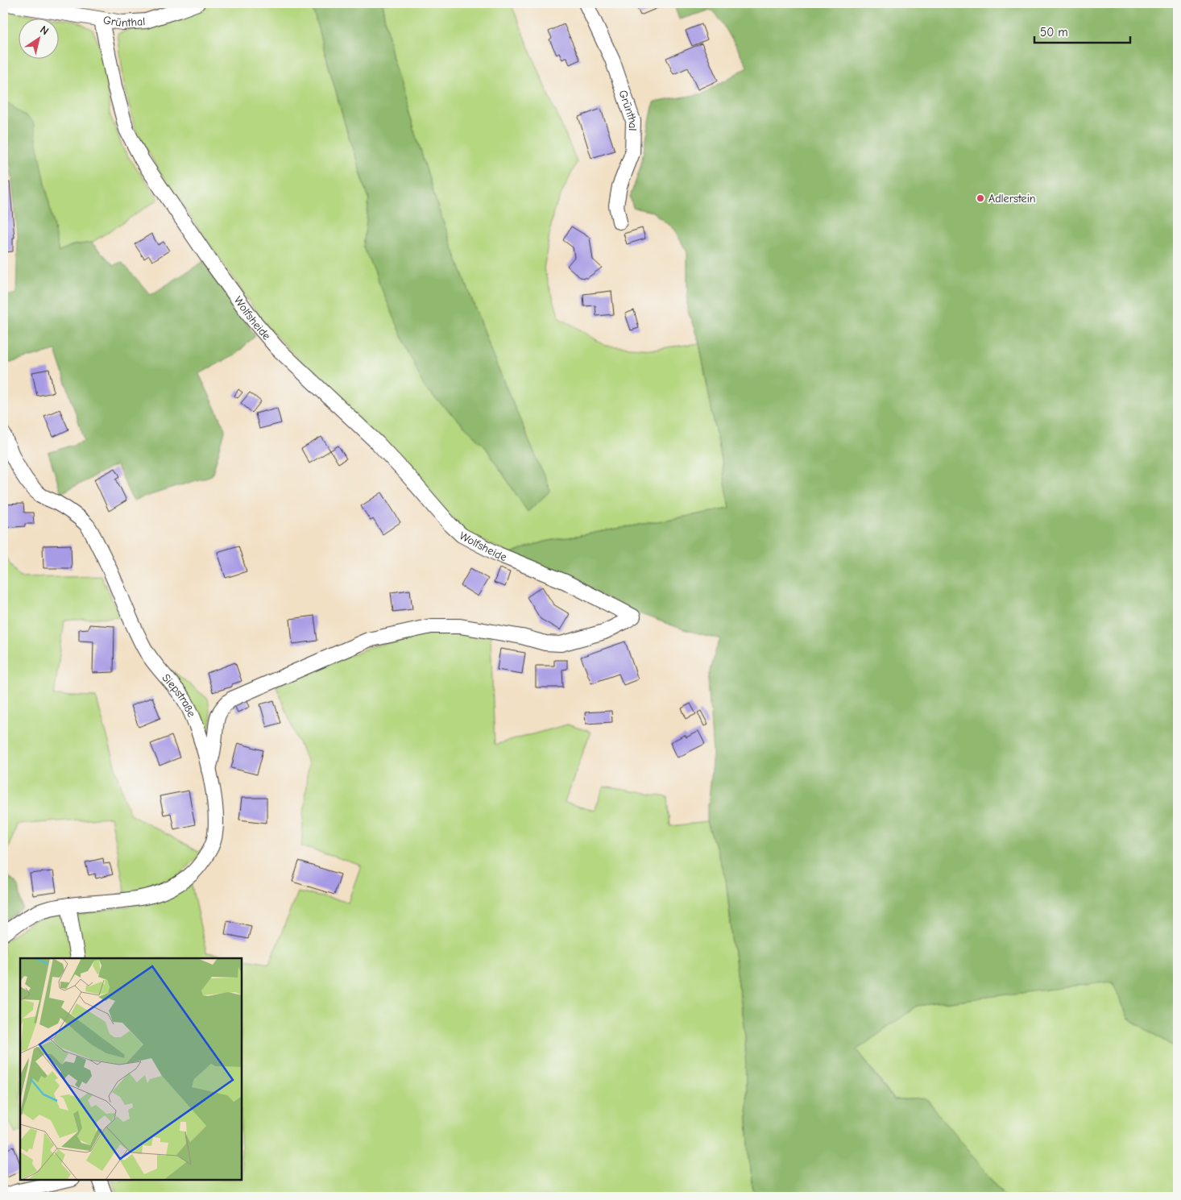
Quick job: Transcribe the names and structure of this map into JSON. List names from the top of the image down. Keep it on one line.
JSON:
{"streets":{"street":["Grünthal","Wolfsheide","Siepstraße"]},"crossings":[["Grünthal","Wolfsheide"],["Wolfsheide","Siepstraße"]],"places":["Adlerstein"],"scale_bar":"50 m","north":"top right"}
